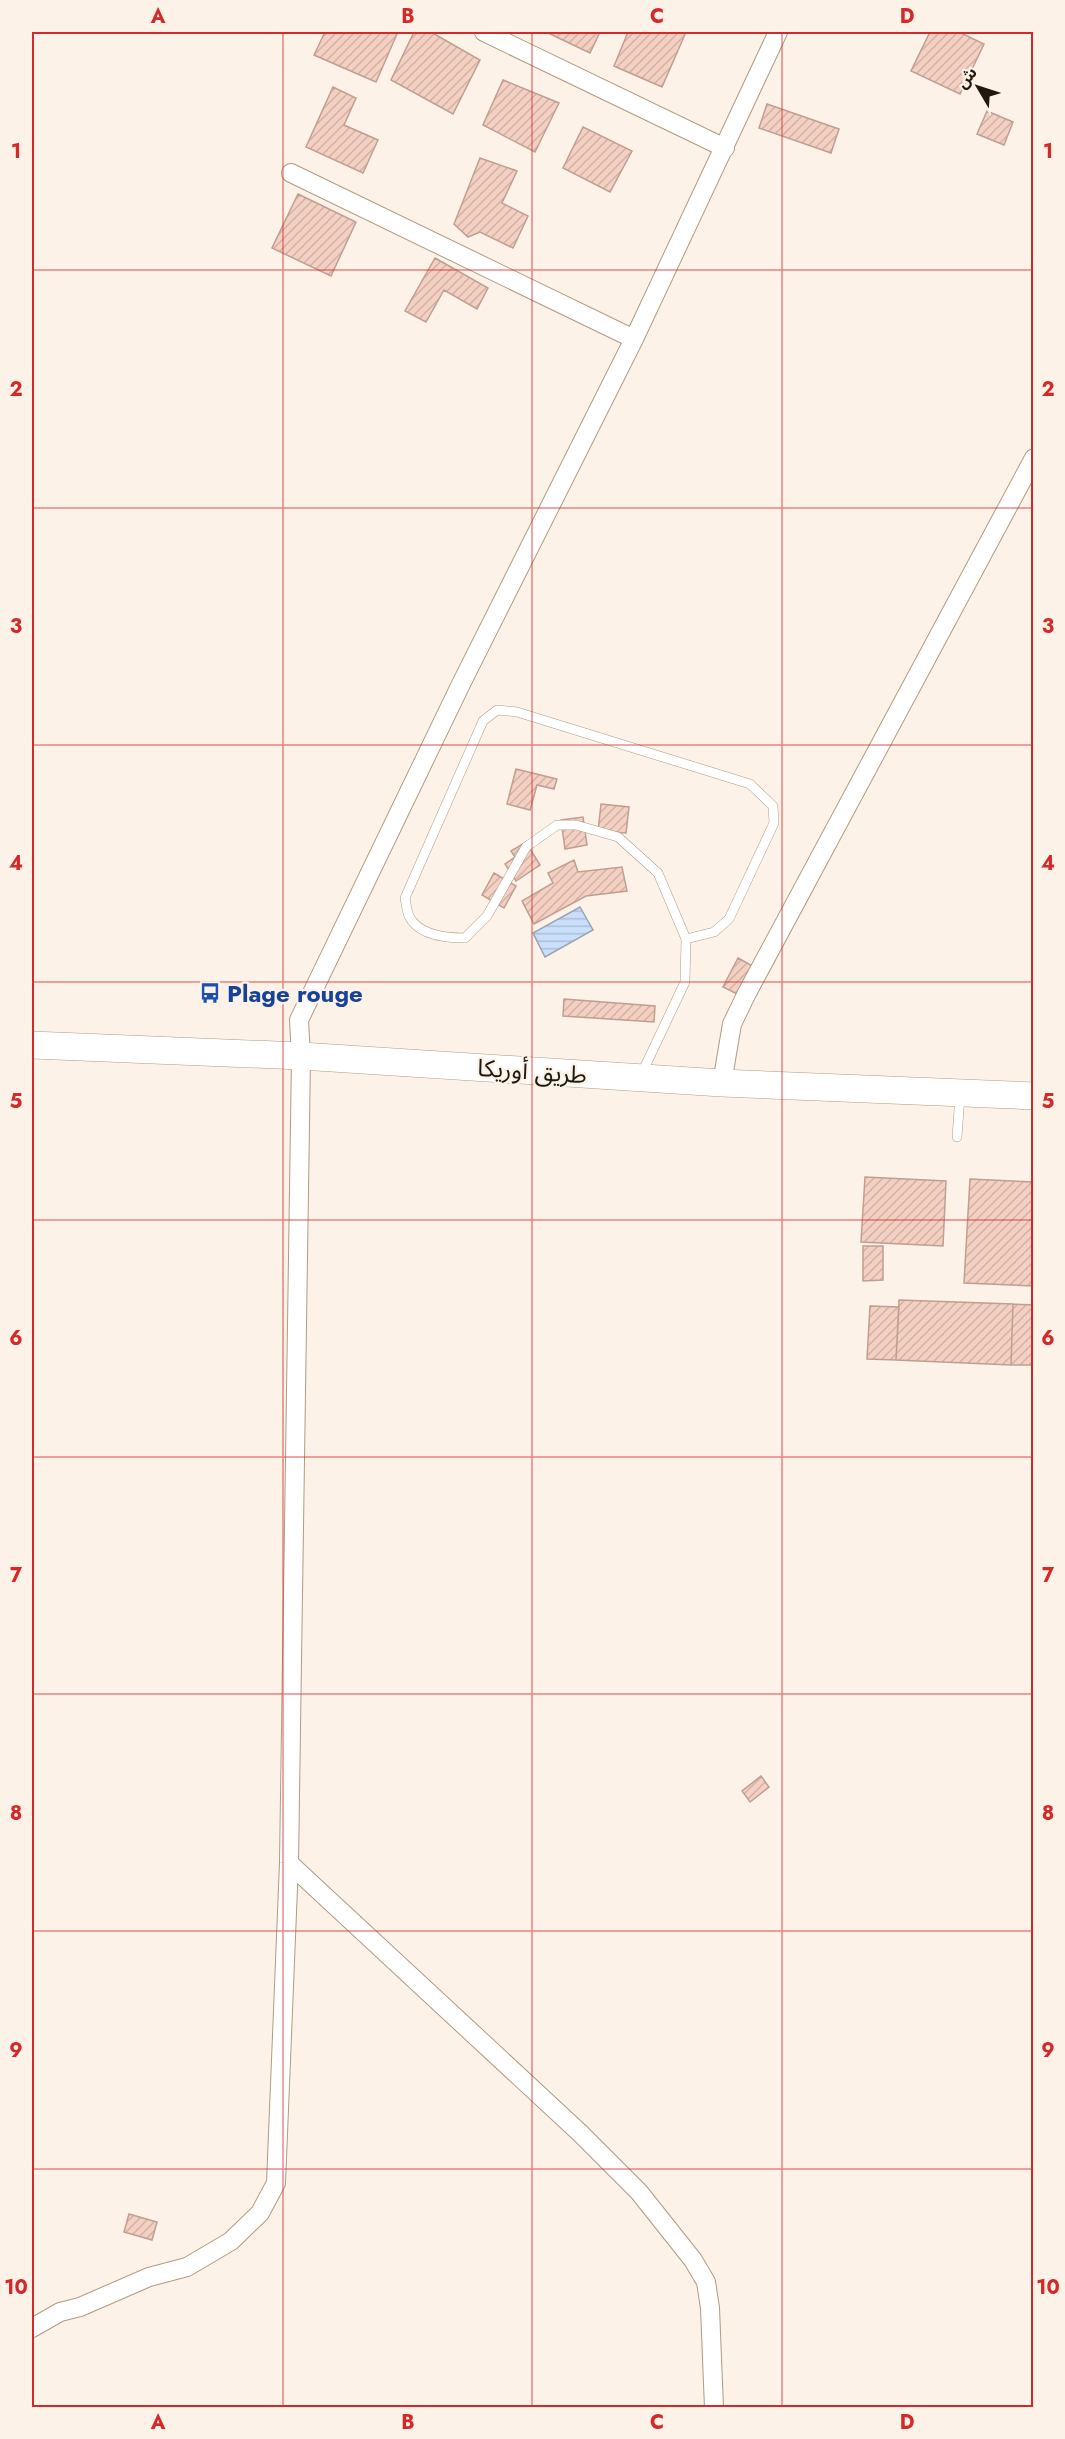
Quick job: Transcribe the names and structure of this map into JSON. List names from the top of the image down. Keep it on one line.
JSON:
{"streets":{"street":["طريق أوريكا"]},"places":{"bus stop":["Plage rouge"]},"north":"top left","grid":{"columns":["A","B","C","D"],"rows":["1","2","3","4","5","6","7","8","9","10"]}}
